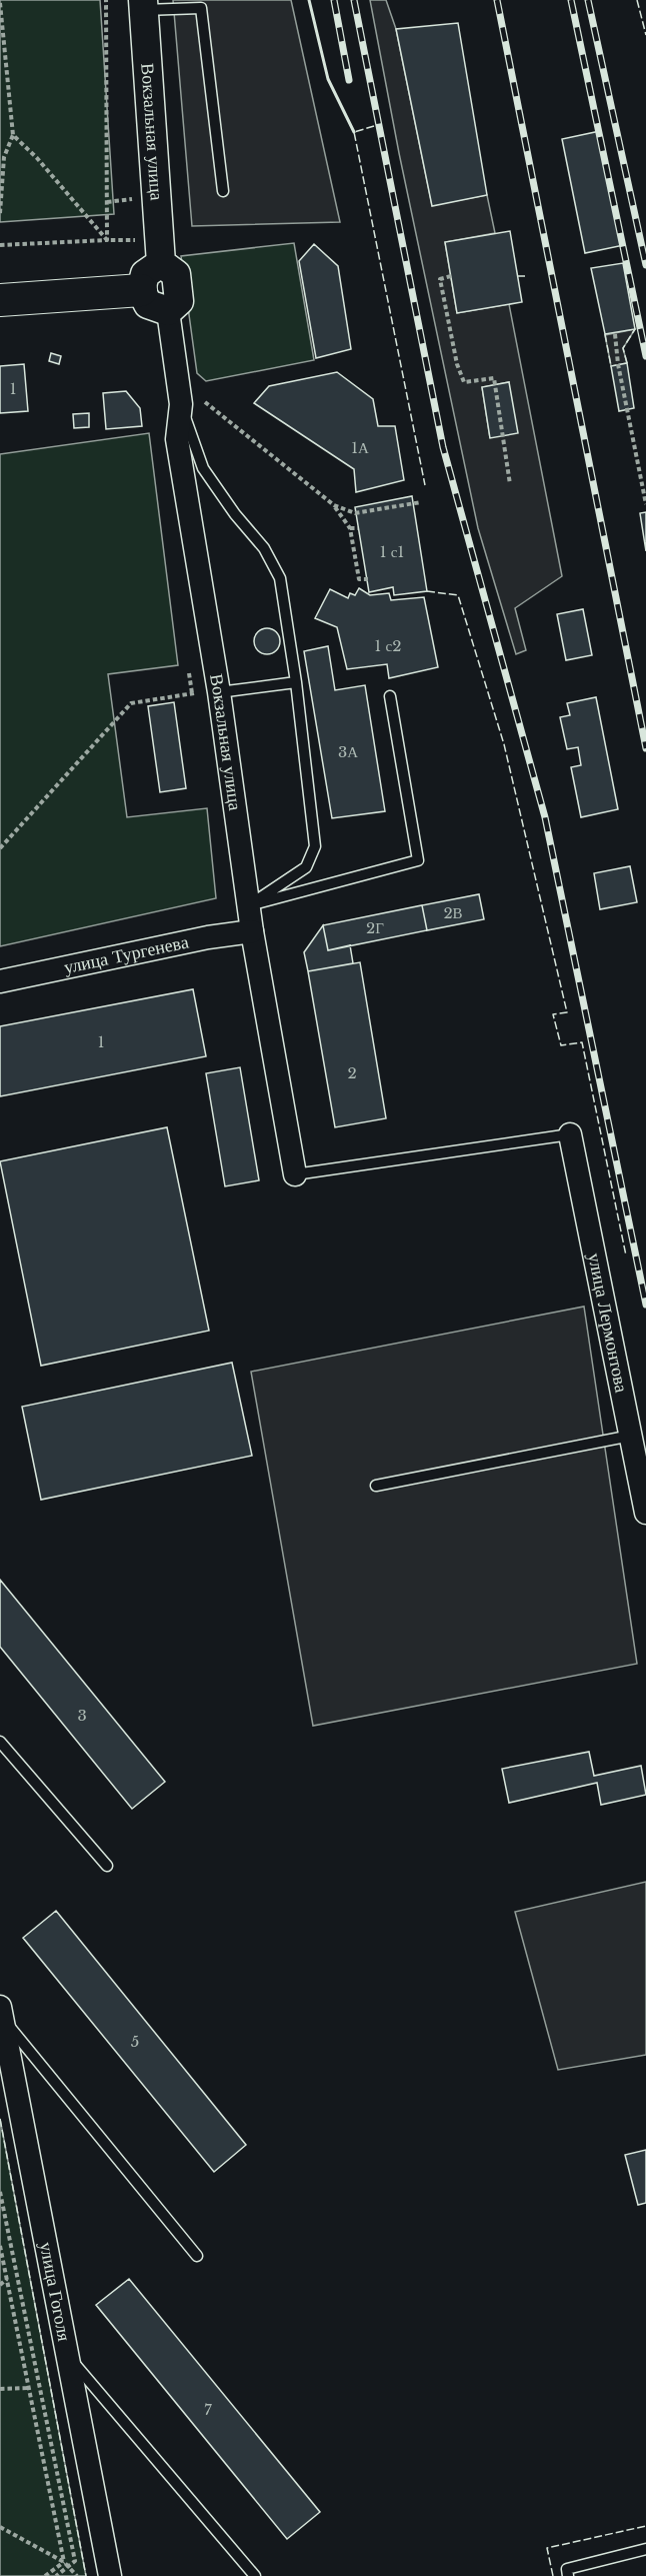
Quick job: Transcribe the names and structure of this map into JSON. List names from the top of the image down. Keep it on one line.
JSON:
{"streets":{"street":["Вокзальная улица","улица Тургенева","улица Лермонтова","улица Гоголя"]},"crossings":[["Вокзальная улица","улица Тургенева"]],"house_numbers":["1","1А","1 с1","1 с2","3А","2В","2Г","1","2","3","5","7"]}
